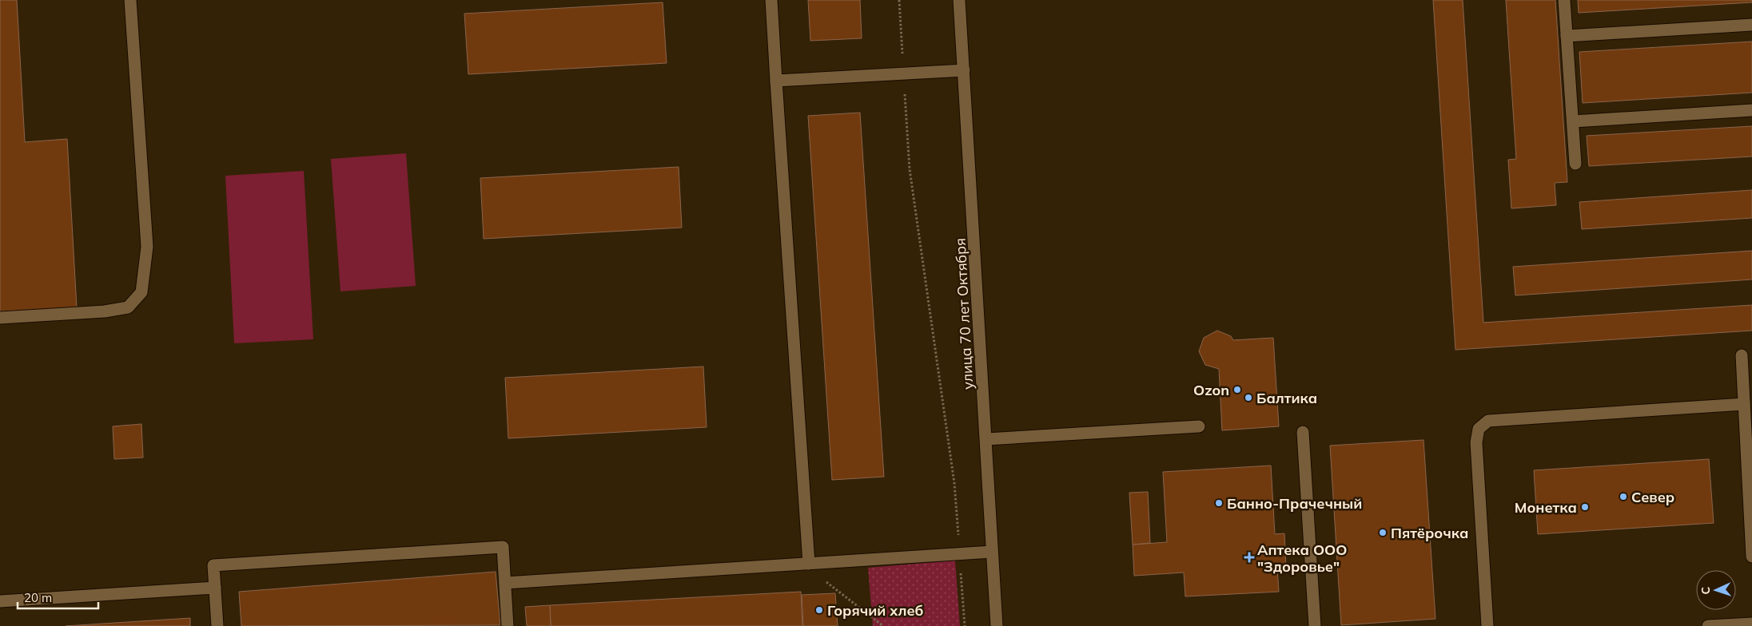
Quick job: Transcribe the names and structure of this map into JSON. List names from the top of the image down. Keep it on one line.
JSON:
{"streets":{"street":["улица 70 лет Октября"]},"places":{"other":["Ozon","Балтика","Север","Банно-Прачечный","Монетка","Пятёрочка","Горячий хлеб"],"health":["Аптека ООО \"Здоровье\""]},"scale_bar":"20 m","north":"left"}
